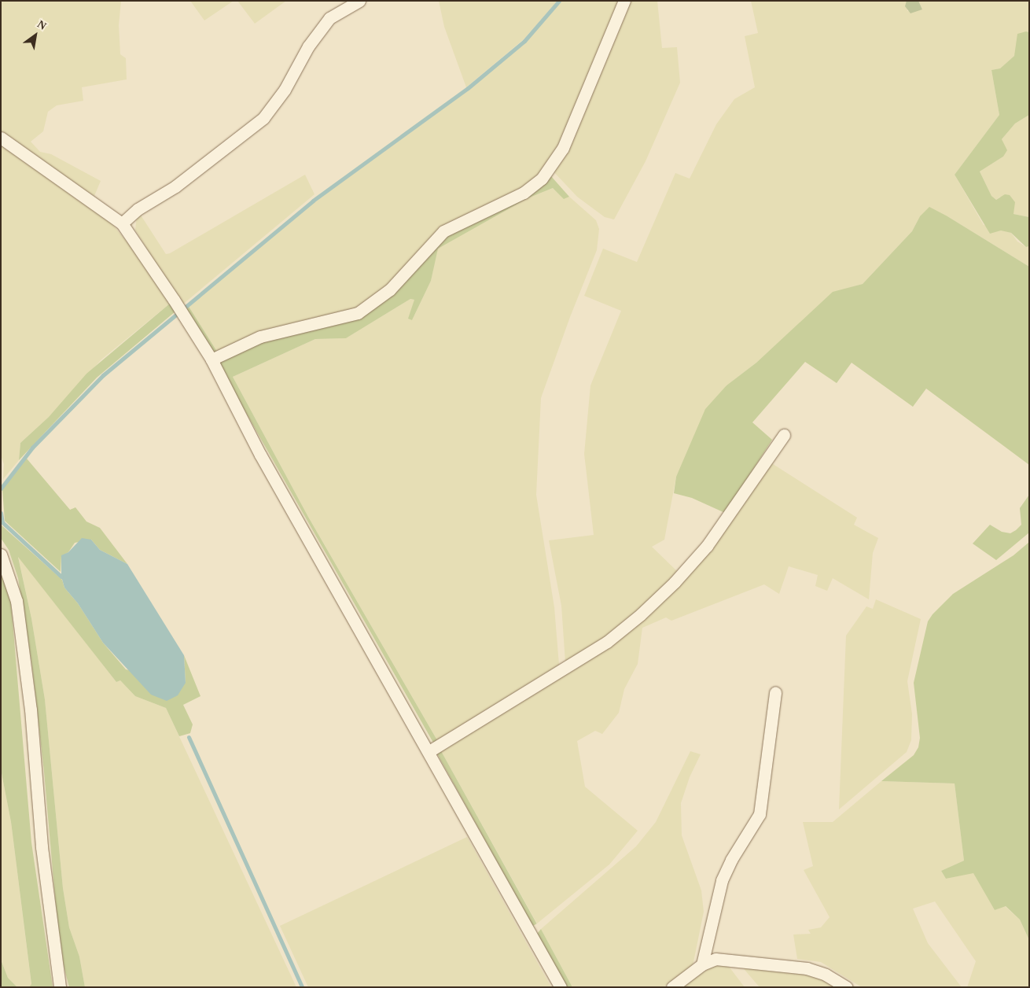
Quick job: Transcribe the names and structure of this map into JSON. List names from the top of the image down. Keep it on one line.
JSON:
{"north":"top right"}
